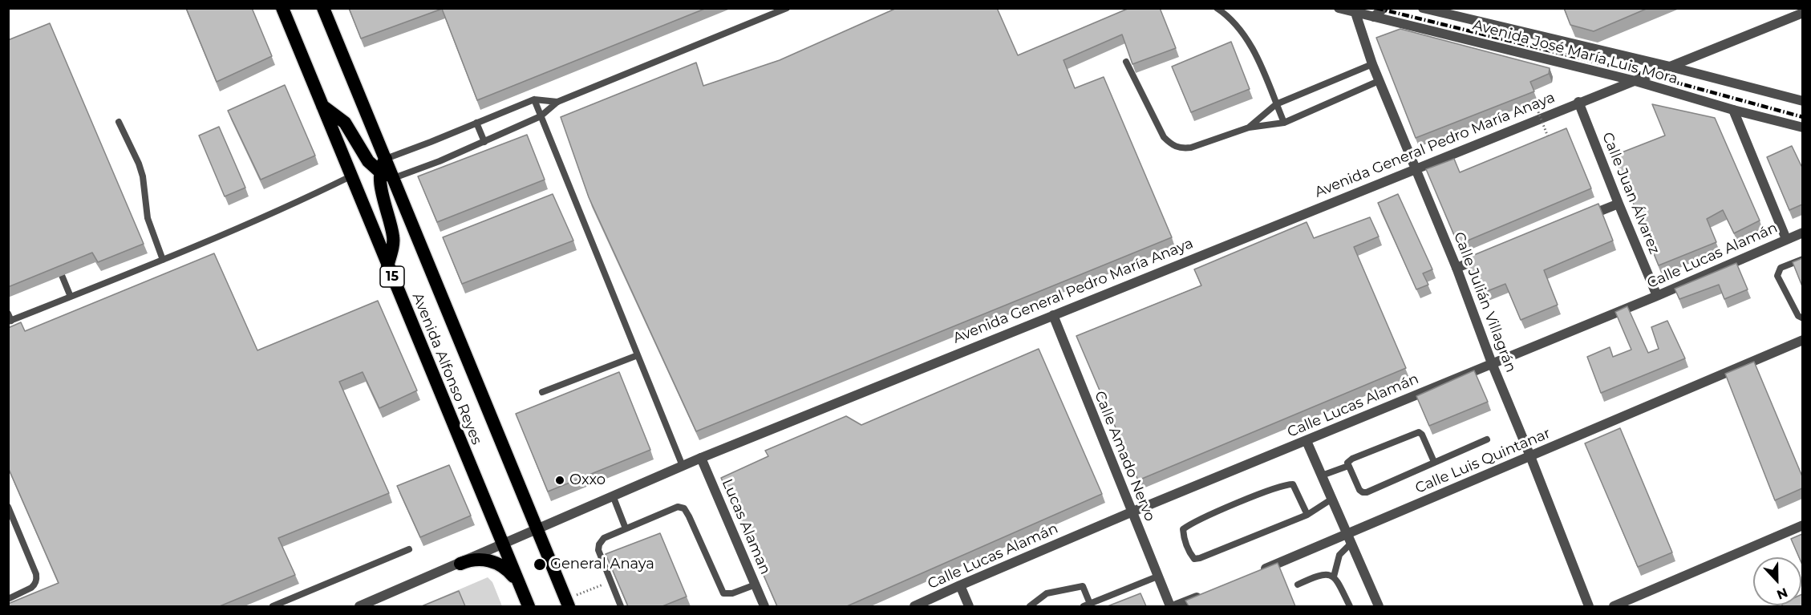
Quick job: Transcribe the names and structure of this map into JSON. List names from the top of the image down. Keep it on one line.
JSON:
{"streets":{"highway":["15","Avenida Alfonso Reyes"],"street":["Avenida José María Luis Mora","Avenida General Pedro María Anaya","Calle Juan Álvarez","Calle Lucas Alamán","Calle Julián Villagrán","Calle Amado Nervo","Calle Luis Quintanar","Lucas Alaman"]},"crossings":[["Avenida José María Luis Mora","Avenida General Pedro María Anaya"],["Avenida José María Luis Mora","Calle Julián Villagrán"],["Avenida General Pedro María Anaya","Calle Juan Álvarez"],["Avenida General Pedro María Anaya","Calle Julián Villagrán"],["Avenida General Pedro María Anaya","Avenida Alfonso Reyes"],["Avenida General Pedro María Anaya","Calle Amado Nervo"],["Avenida General Pedro María Anaya","Lucas Alaman"],["Calle Juan Álvarez","Calle Lucas Alamán"],["Calle Lucas Alamán","Calle Julián Villagrán"],["Calle Lucas Alamán","Calle Amado Nervo"],["Calle Julián Villagrán","Calle Luis Quintanar"]],"places":["Oxxo","General Anaya"],"north":"bottom"}
